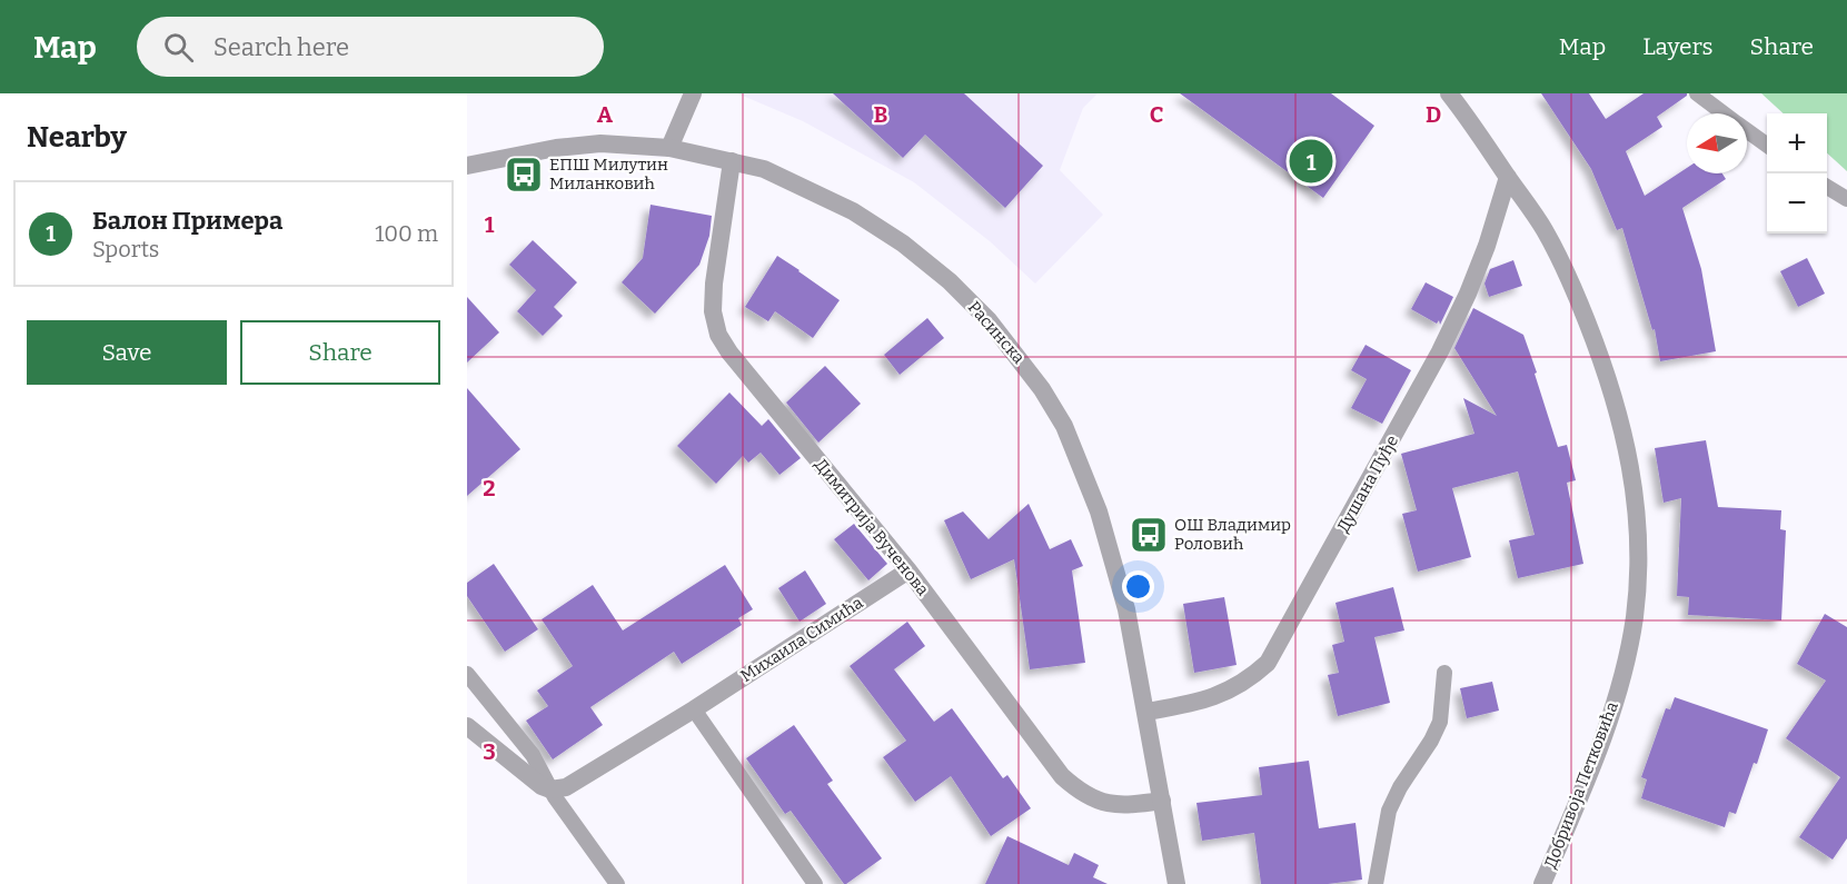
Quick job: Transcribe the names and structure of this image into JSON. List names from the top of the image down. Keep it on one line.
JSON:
{"streets":{"street":["Расинска","Душана Пуђе","Димитрија Вученова","Михаила Симића","Добривоја Петковића"]},"crossings":[["Расинска","Душана Пуђе"],["Расинска","Димитрија Вученова"],["Душана Пуђе","Добривоја Петковића"],["Димитрија Вученова","Михаила Симића"]],"places":{"bus stop":["ЕПШ Милутин Миланковић","ОШ Владимир Роловић"]},"north":"left","page":{"header":"Map","search":"Search here","nav":["Map","Layers","Share"],"heading":"Nearby","map_buttons":["+","−"],"pins":"1","list":[{"mark":"1","name":"Балон Примера","note":"Sports","value":"100 m"}],"buttons":["Save","Share"]},"grid":{"columns":["A","B","C","D"],"rows":["1","2","3"]}}
